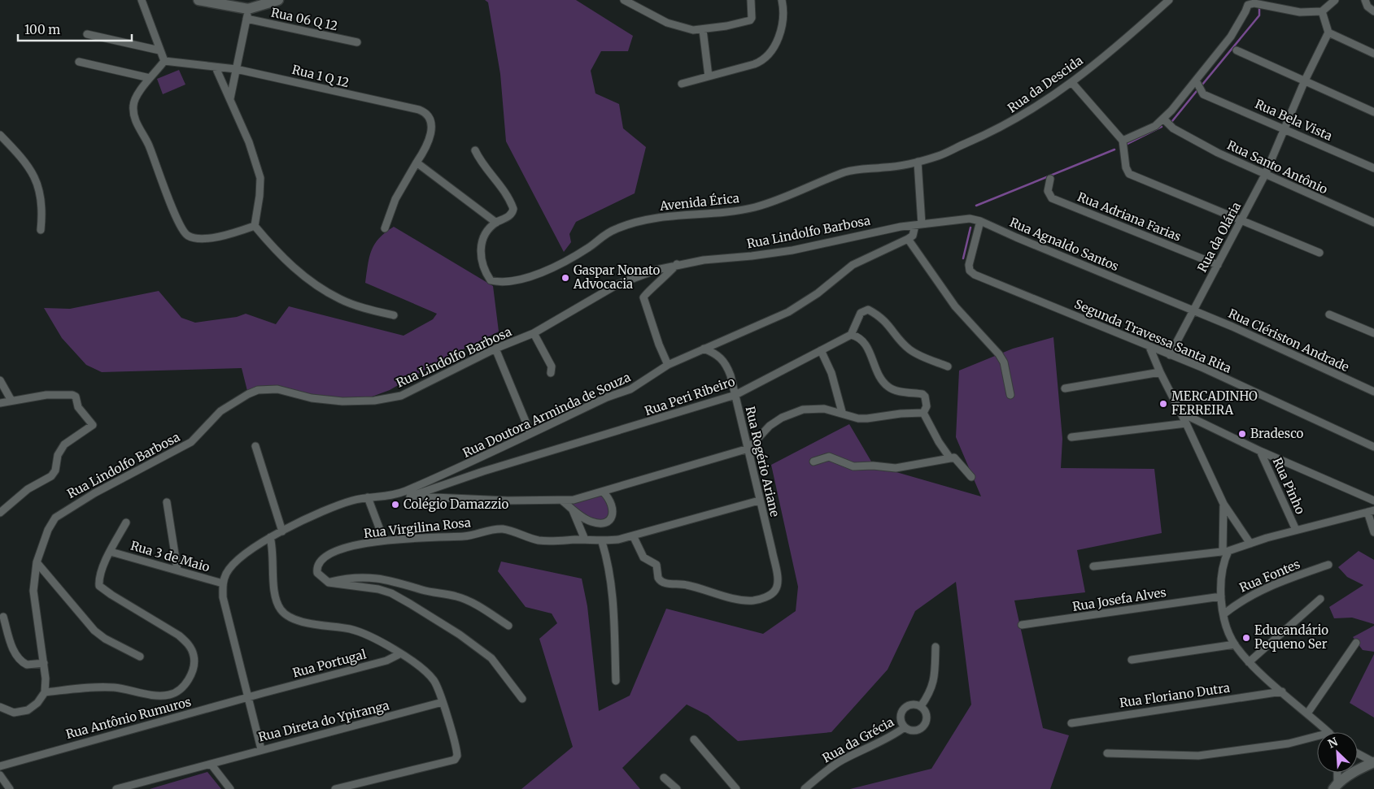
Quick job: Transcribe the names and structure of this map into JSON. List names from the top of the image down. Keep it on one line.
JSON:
{"streets":{"street":["Rua 06 Q 12","Rua 1 Q 12","Rua da Descida","Rua Bela Vista","Rua Santo Antônio","Avenida Érica","Rua Adriana Farias","Rua Lindolfo Barbosa","Rua da Olária","Rua Agnaldo Santos","Segunda Travessa Santa Rita","Rua Clériston Andrade","Rua Peri Ribeiro","Rua Doutora Arminda de Souza","Rua Rogério Ariane","Rua Pinho","Rua Virgilina Rosa","Rua 3 de Maio","Rua Fontes","Rua Josefa Alves","Rua Portugal","Rua Floriano Dutra","Rua Antônio Rumuros","Rua Direta do Ypiranga","Rua da Grécia"]},"crossings":[["Rua da Descida","Avenida Érica"],["Rua Bela Vista","Rua da Olária"],["Rua Santo Antônio","Rua da Olária"],["Rua Adriana Farias","Rua da Olária"],["Rua Lindolfo Barbosa","Rua Agnaldo Santos"],["Rua da Olária","Rua Agnaldo Santos"],["Rua da Olária","Segunda Travessa Santa Rita"],["Rua da Olária","Rua Clériston Andrade"],["Rua Agnaldo Santos","Segunda Travessa Santa Rita"],["Rua Agnaldo Santos","Rua Clériston Andrade"],["Rua Peri Ribeiro","Rua Rogério Ariane"],["Rua Doutora Arminda de Souza","Rua Rogério Ariane"],["Rua Doutora Arminda de Souza","Rua 3 de Maio"],["Rua Rogério Ariane","Rua Virgilina Rosa"],["Rua Portugal","Rua Antônio Rumuros"]],"places":["Gaspar Nonato Advocacia","MERCADINHO FERREIRA","Bradesco","Colégio Damazzio","Educandário Pequeno Ser"],"scale_bar":"100 m","north":"top left"}
